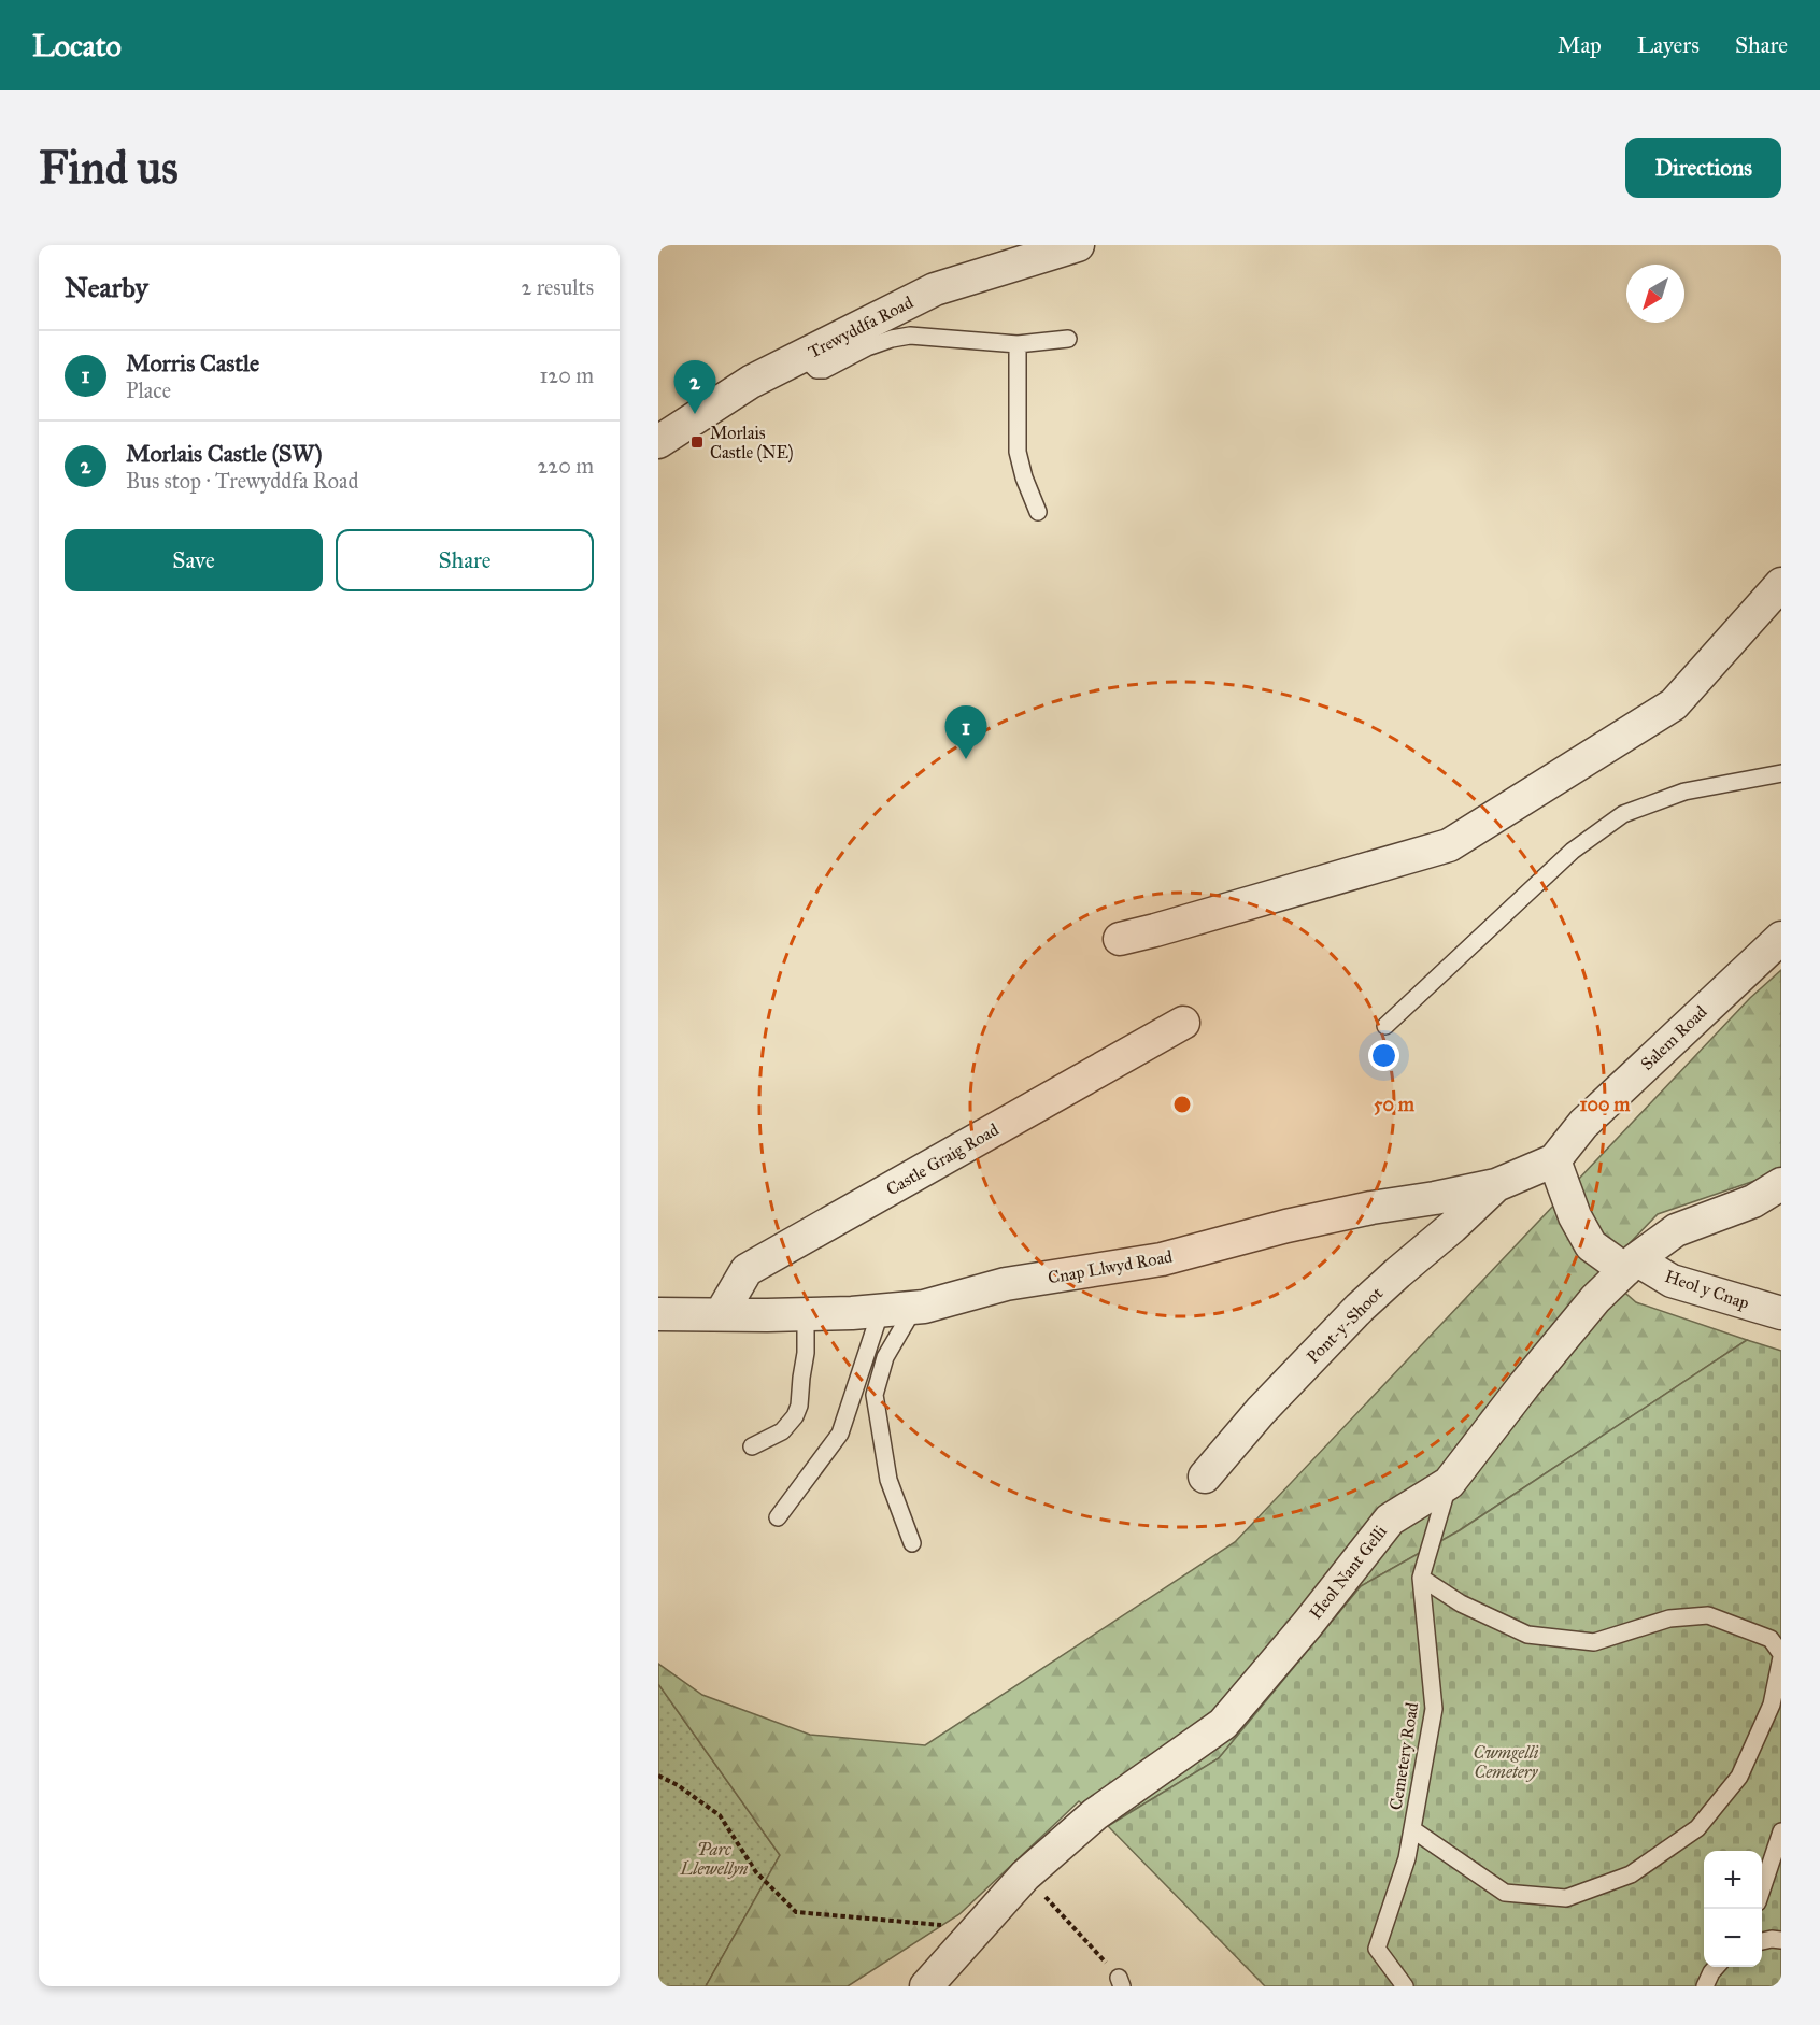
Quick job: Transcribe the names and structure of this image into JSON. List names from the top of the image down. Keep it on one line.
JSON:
{"streets":{"street":["Trewyddfa Road","Salem Road","Castle Graig Road","Cnap Llwyd Road","Heol y Cnap","Pont-y-Shoot","Heol Nant Gelli"],"lane":["Cemetery Road"]},"crossings":[["Salem Road","Cnap Llwyd Road"],["Salem Road","Heol y Cnap"],["Castle Graig Road","Cnap Llwyd Road"],["Cnap Llwyd Road","Heol y Cnap"],["Cnap Llwyd Road","Pont-y-Shoot"],["Heol y Cnap","Heol Nant Gelli"],["Heol Nant Gelli","Cemetery Road"]],"parks":["Cwmgelli Cemetery","Parc Llewellyn"],"places":{"transit":["Morlais Castle (NE)"]},"north":"bottom left","page":{"header":"Locato","nav":["Map","Layers","Share"],"buttons":["Directions",["Save","Share"]],"title":"Find us","heading":["Nearby","2 results"],"list":[{"mark":"1","name":"Morris Castle","note":"Place","value":"120 m"},{"mark":"2","name":"Morlais Castle (SW)","note":"Bus stop · Trewyddfa Road","value":"220 m"}],"pins":["2","1"],"map_buttons":["+","−"]},"rings":["50 m","100 m"]}
